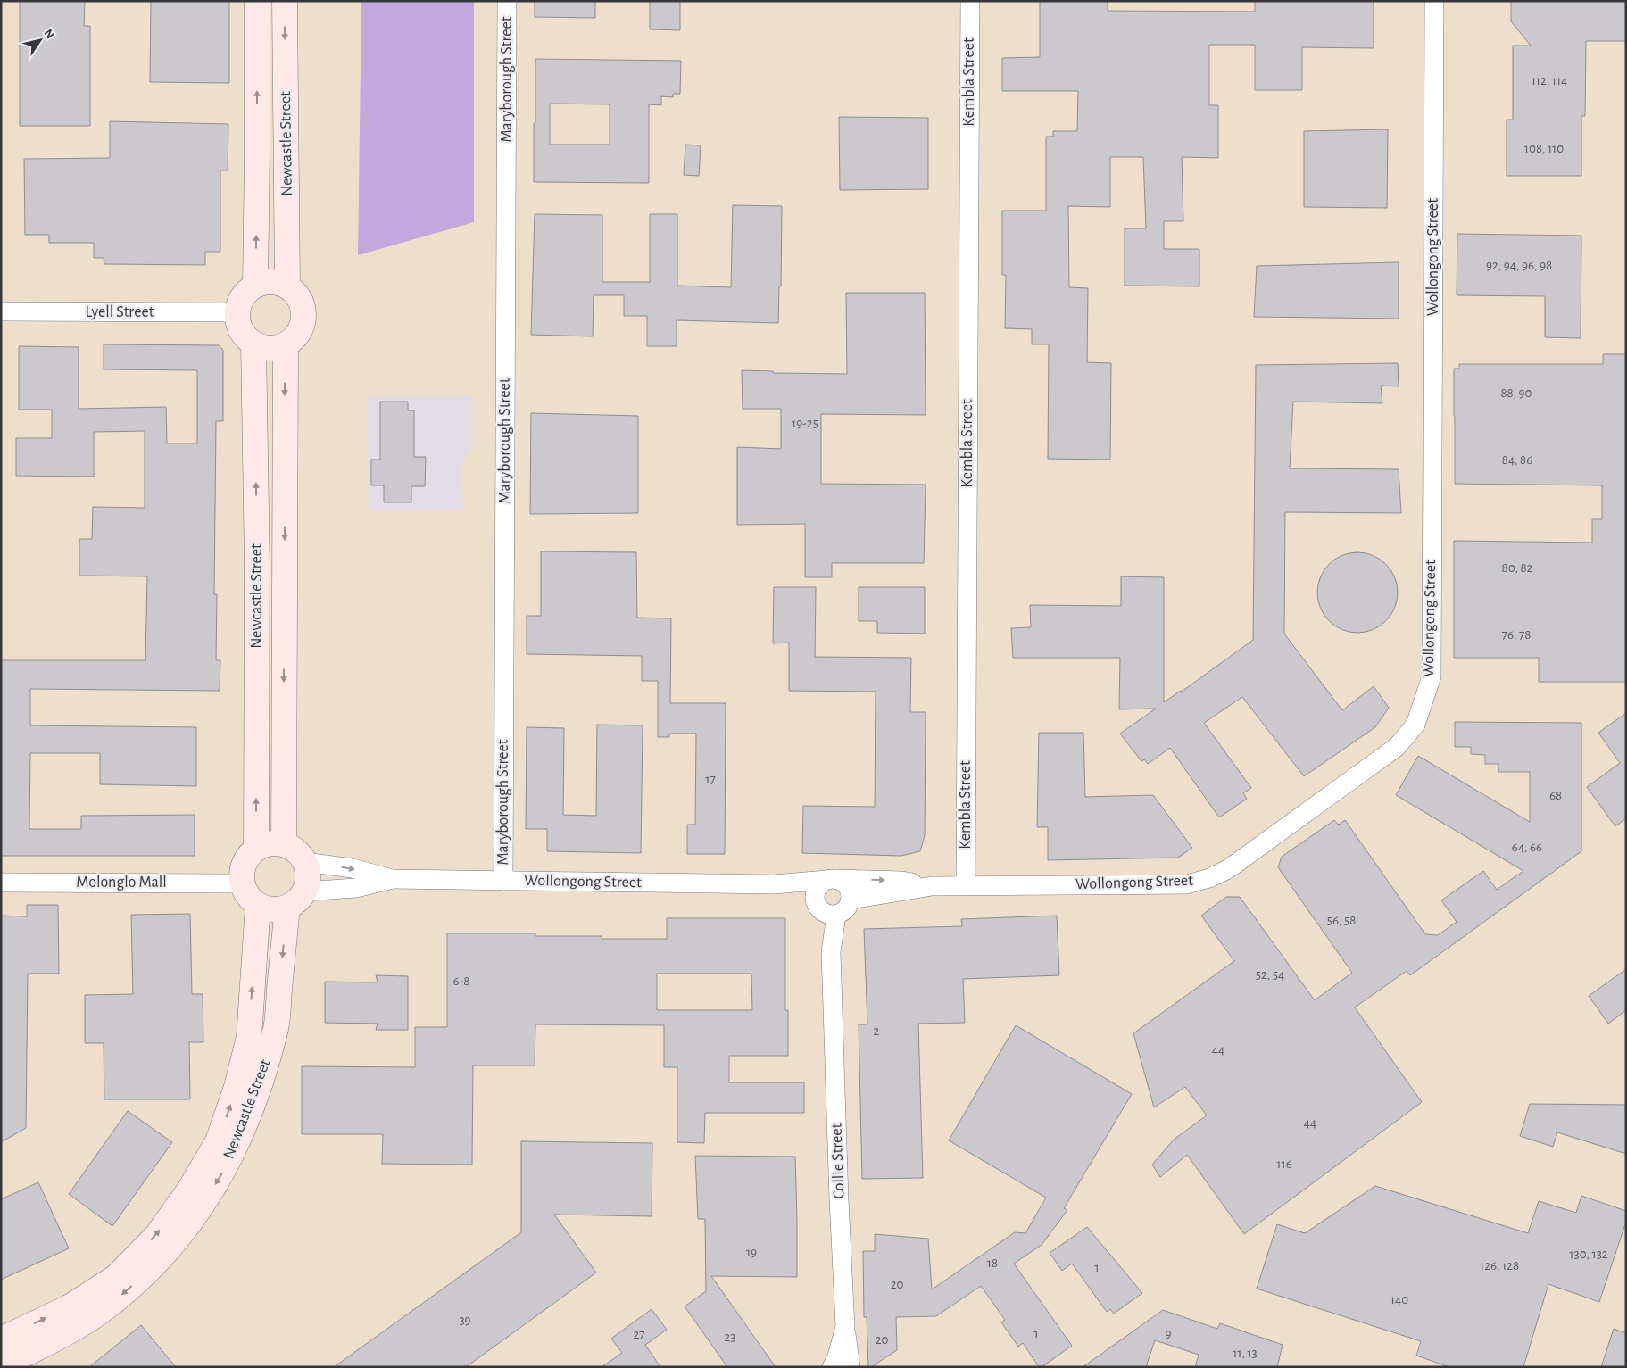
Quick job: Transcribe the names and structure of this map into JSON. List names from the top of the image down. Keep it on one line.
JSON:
{"streets":{"main road":["Newcastle Street"],"street":["Maryborough Street","Kembla Street","Wollongong Street","Lyell Street","Molonglo Mall","Collie Street"]},"crossings":[["Maryborough Street","Wollongong Street"],["Kembla Street","Wollongong Street"],["Newcastle Street","Wollongong Street"],["Newcastle Street","Lyell Street"],["Newcastle Street","Molonglo Mall"],["Wollongong Street","Molonglo Mall"],["Wollongong Street","Collie Street"]],"house_numbers":["112, 114","108, 110","92, 94, 96, 98","88, 90","19-25","84, 86","80, 82","76, 78","17","68","64, 66","56, 58","52, 54","6-8","2","44","44","116","19","130, 132","18","126, 128","1","20","140","39","1","9","27","23","20","11, 13"],"north":"top right"}
